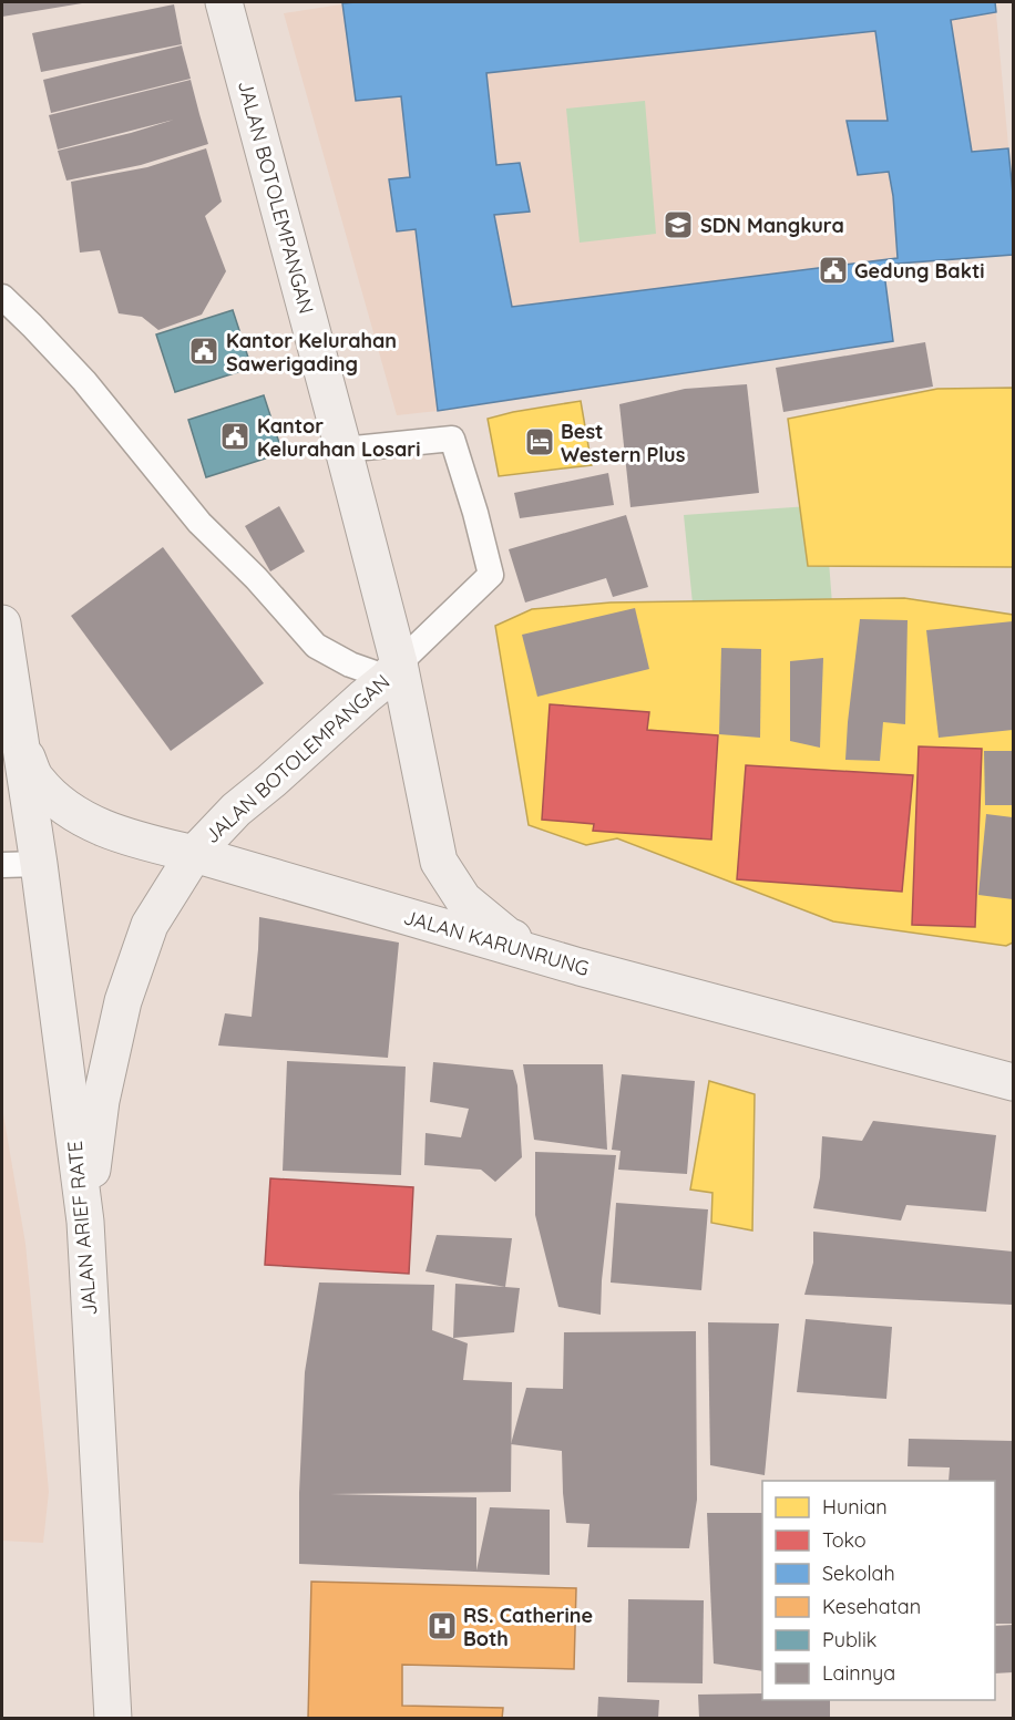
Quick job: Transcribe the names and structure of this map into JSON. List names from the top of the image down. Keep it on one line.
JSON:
{"streets":{"main road":["JALAN BOTOLEMPANGAN","JALAN KARUNRUNG","JALAN ARIEF RATE"]},"crossings":[["JALAN BOTOLEMPANGAN","JALAN KARUNRUNG"],["JALAN BOTOLEMPANGAN","JALAN ARIEF RATE"],["JALAN KARUNRUNG","JALAN ARIEF RATE"]],"places":{"school or university":["SDN Mangkura"],"public building":["Gedung Bakti","Kantor Kelurahan Sawerigading","Kantor Kelurahan Losari"],"hotel":["Best Western Plus"],"hospital":["RS. Catherine Both"]},"legend":["Hunian","Toko","Sekolah","Kesehatan","Publik","Lainnya"]}
